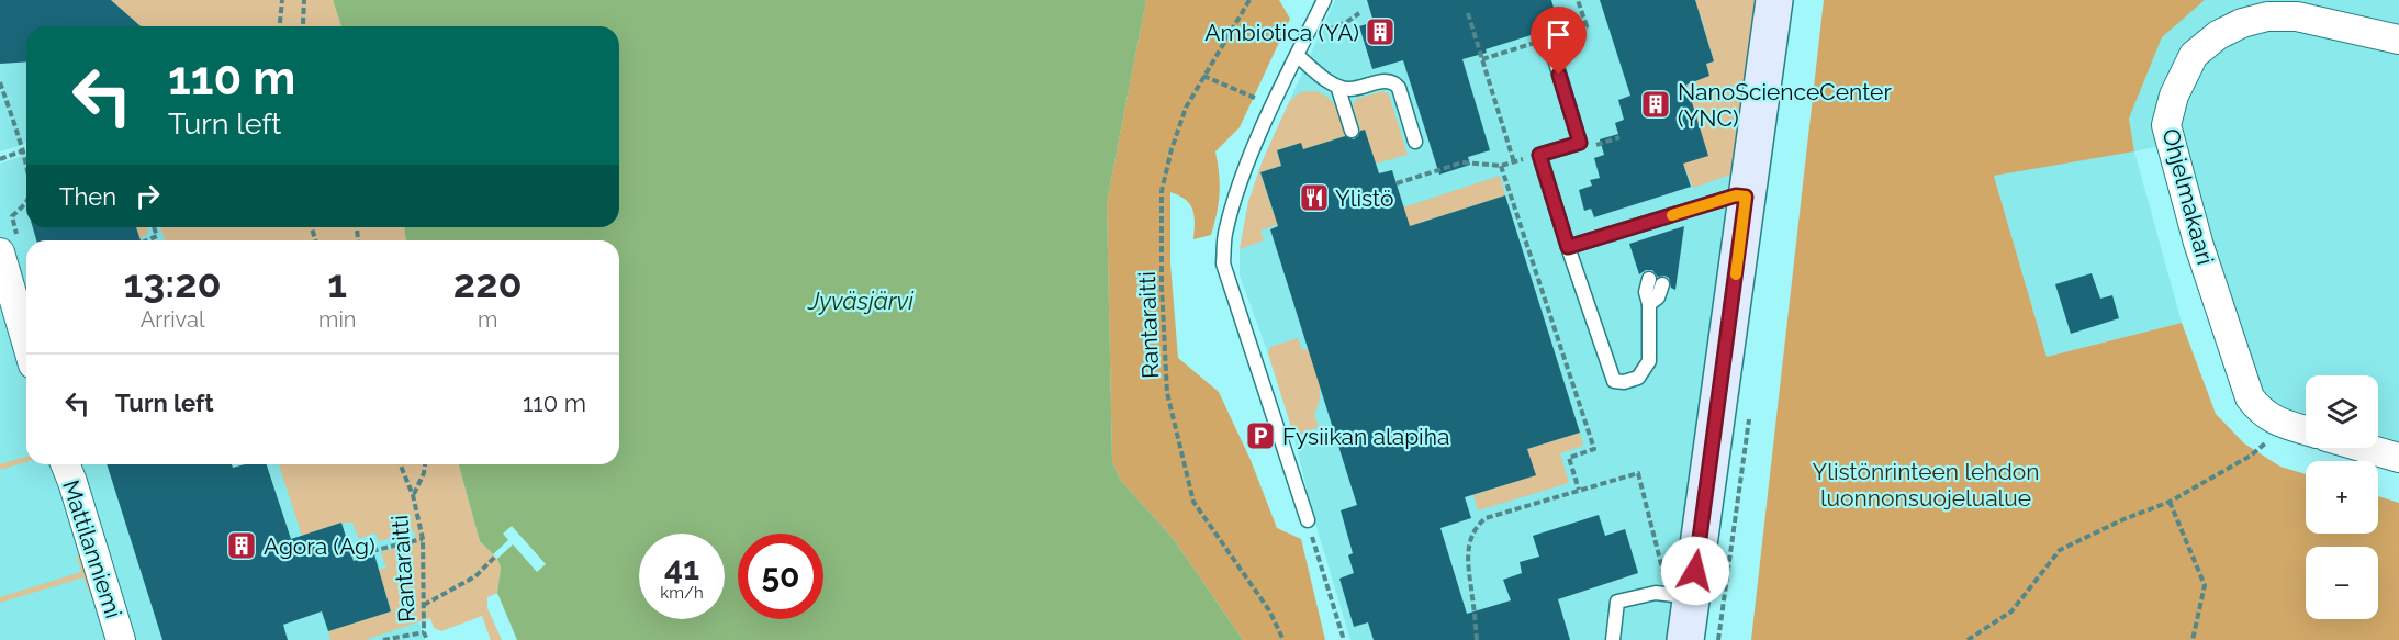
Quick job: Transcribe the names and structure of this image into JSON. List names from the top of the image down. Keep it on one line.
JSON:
{"streets":{"street":["Ohjelmakaari","Mattilanniemi"],"path":["Rantaraitti"]},"water":["Jyväsjärvi"],"parks":["Ylistönrinteen lehdon luonnonsuojelualue"],"places":{"building":["Ambiotica (YA)","NanoScienceCenter (YNC)","Agora (Ag)"],"restaurant":["Ylistö"],"parking":["Fysiikan alapiha"]},"page":{"turn":["110 m","Turn left"],"then":"Then","eta":["13:20","Arrival","1","min","220","m"],"list":[{"name":"Turn left","value":"110 m"}],"map_buttons":["+","−"],"speed":"41 km/h","limit":"50"}}
